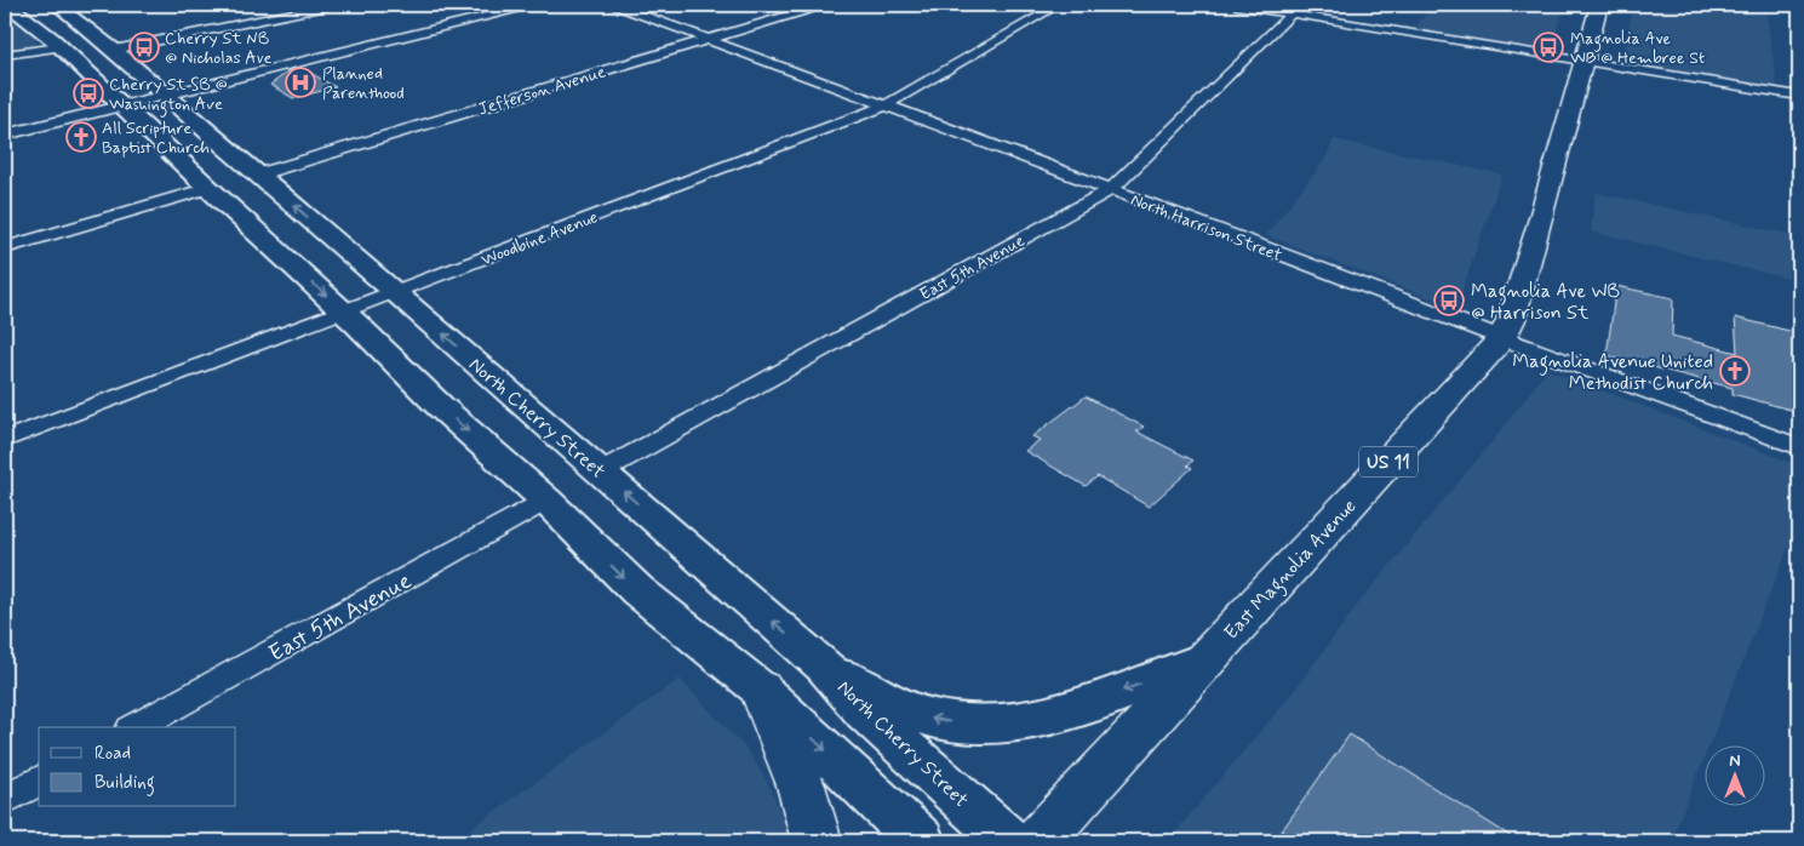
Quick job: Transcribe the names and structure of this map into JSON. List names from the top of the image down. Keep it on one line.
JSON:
{"streets":{"main road":["North Cherry Street","US 11","East Magnolia Avenue"],"street":["Jefferson Avenue","North Harrison Street","Woodbine Avenue","East 5th Avenue"]},"crossings":[["Jefferson Avenue","North Harrison Street"],["Jefferson Avenue","North Cherry Street"],["North Harrison Street","Woodbine Avenue"],["North Harrison Street","East 5th Avenue"],["North Harrison Street","East Magnolia Avenue"],["Woodbine Avenue","North Cherry Street"],["East 5th Avenue","North Cherry Street"]],"places":{"bus stop":["Cherry St NB @ Nicholas Ave","Magnolia Ave WB @ Hembree St","Cherry St SB @ Washington Ave","Magnolia Ave WB @ Harrison St"],"hospital":["Planned Parenthood"],"church":["All Scripture Baptist Church","Magnolia Avenue United Methodist Church"]},"legend":["Road","Building"],"north":"top"}
